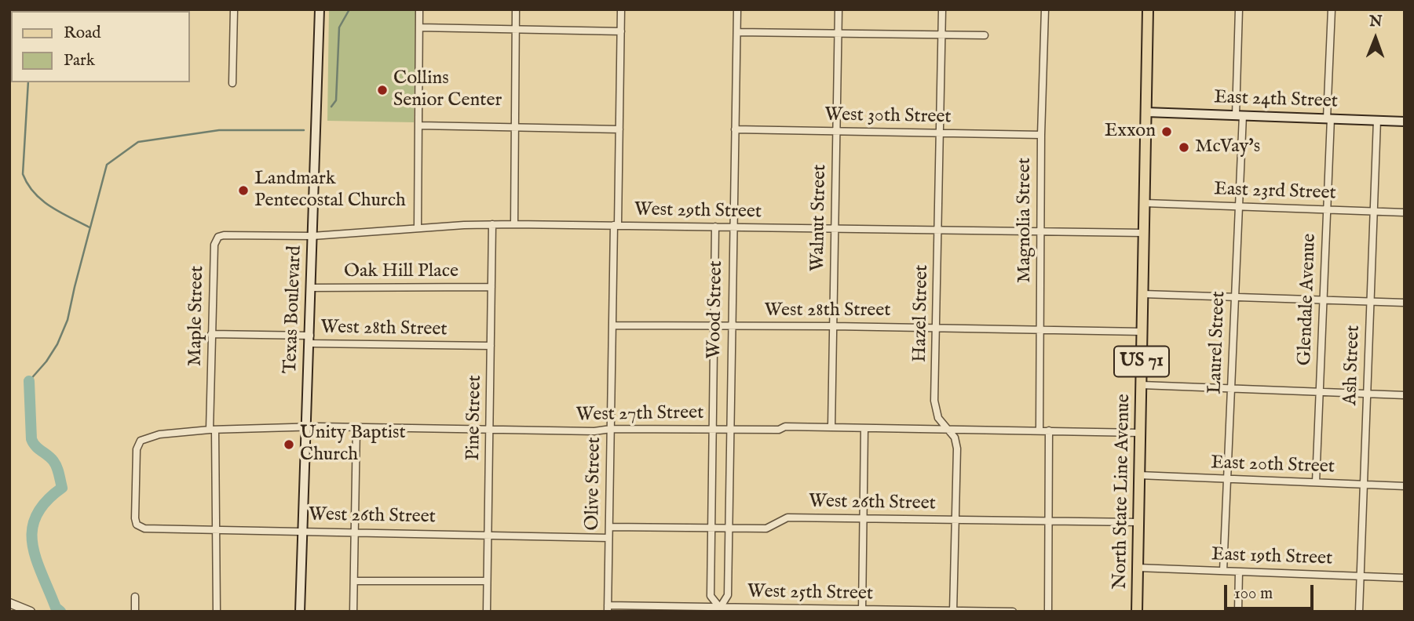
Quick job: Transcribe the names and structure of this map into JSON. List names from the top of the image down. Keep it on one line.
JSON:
{"streets":{"main road":["East 24th Street","Texas Boulevard","US 71","North State Line Avenue"],"street":["West 30th Street","East 23rd Street","West 29th Street","Walnut Street","Magnolia Street","Oak Hill Place","Glendale Avenue","Wood Street","West 28th Street","Hazel Street","Maple Street","Laurel Street","Ash Street","West 27th Street","Pine Street","East 20th Street","Olive Street","West 26th Street","East 19th Street","West 25th Street"]},"crossings":[["East 24th Street","Glendale Avenue"],["East 24th Street","Laurel Street"],["East 24th Street","Ash Street"],["East 24th Street","North State Line Avenue"],["West 30th Street","Walnut Street"],["West 30th Street","Magnolia Street"],["West 30th Street","Wood Street"],["West 30th Street","Hazel Street"],["East 23rd Street","Glendale Avenue"],["East 23rd Street","Laurel Street"],["East 23rd Street","Ash Street"],["East 23rd Street","North State Line Avenue"],["West 29th Street","Walnut Street"],["West 29th Street","Magnolia Street"],["West 29th Street","Texas Boulevard"],["West 29th Street","Wood Street"],["West 29th Street","Hazel Street"],["West 29th Street","Maple Street"],["West 29th Street","Pine Street"],["West 29th Street","Olive Street"],["West 29th Street","North State Line Avenue"],["Walnut Street","West 28th Street"],["Walnut Street","West 27th Street"],["Magnolia Street","West 28th Street"],["Magnolia Street","West 27th Street"],["Oak Hill Place","Texas Boulevard"],["Oak Hill Place","Pine Street"],["Glendale Avenue","East 20th Street"],["Texas Boulevard","West 28th Street"],["Texas Boulevard","West 27th Street"],["Texas Boulevard","West 26th Street"],["Wood Street","West 28th Street"],["Wood Street","West 27th Street"],["Wood Street","West 26th Street"],["Wood Street","West 25th Street"],["West 28th Street","Hazel Street"],["West 28th Street","Maple Street"],["West 28th Street","Pine Street"],["West 28th Street","Olive Street"],["West 28th Street","North State Line Avenue"],["Hazel Street","West 27th Street"],["Hazel Street","West 26th Street"],["Hazel Street","West 25th Street"],["Maple Street","West 27th Street"],["Maple Street","West 26th Street"],["Laurel Street","East 20th Street"],["Laurel Street","East 19th Street"],["Ash Street","East 20th Street"],["Ash Street","East 19th Street"],["West 27th Street","Pine Street"],["West 27th Street","Olive Street"],["West 27th Street","North State Line Avenue"],["West 27th Street","West 26th Street"],["Pine Street","West 26th Street"],["East 20th Street","North State Line Avenue"],["Olive Street","West 26th Street"],["Olive Street","West 25th Street"],["North State Line Avenue","West 26th Street"],["North State Line Avenue","East 19th Street"]],"places":["Collins Senior Center","Exxon","McVay's","Landmark Pentecostal Church","Unity Baptist Church"],"legend":["Road","Park"],"scale_bar":"100 m","north":"top"}
